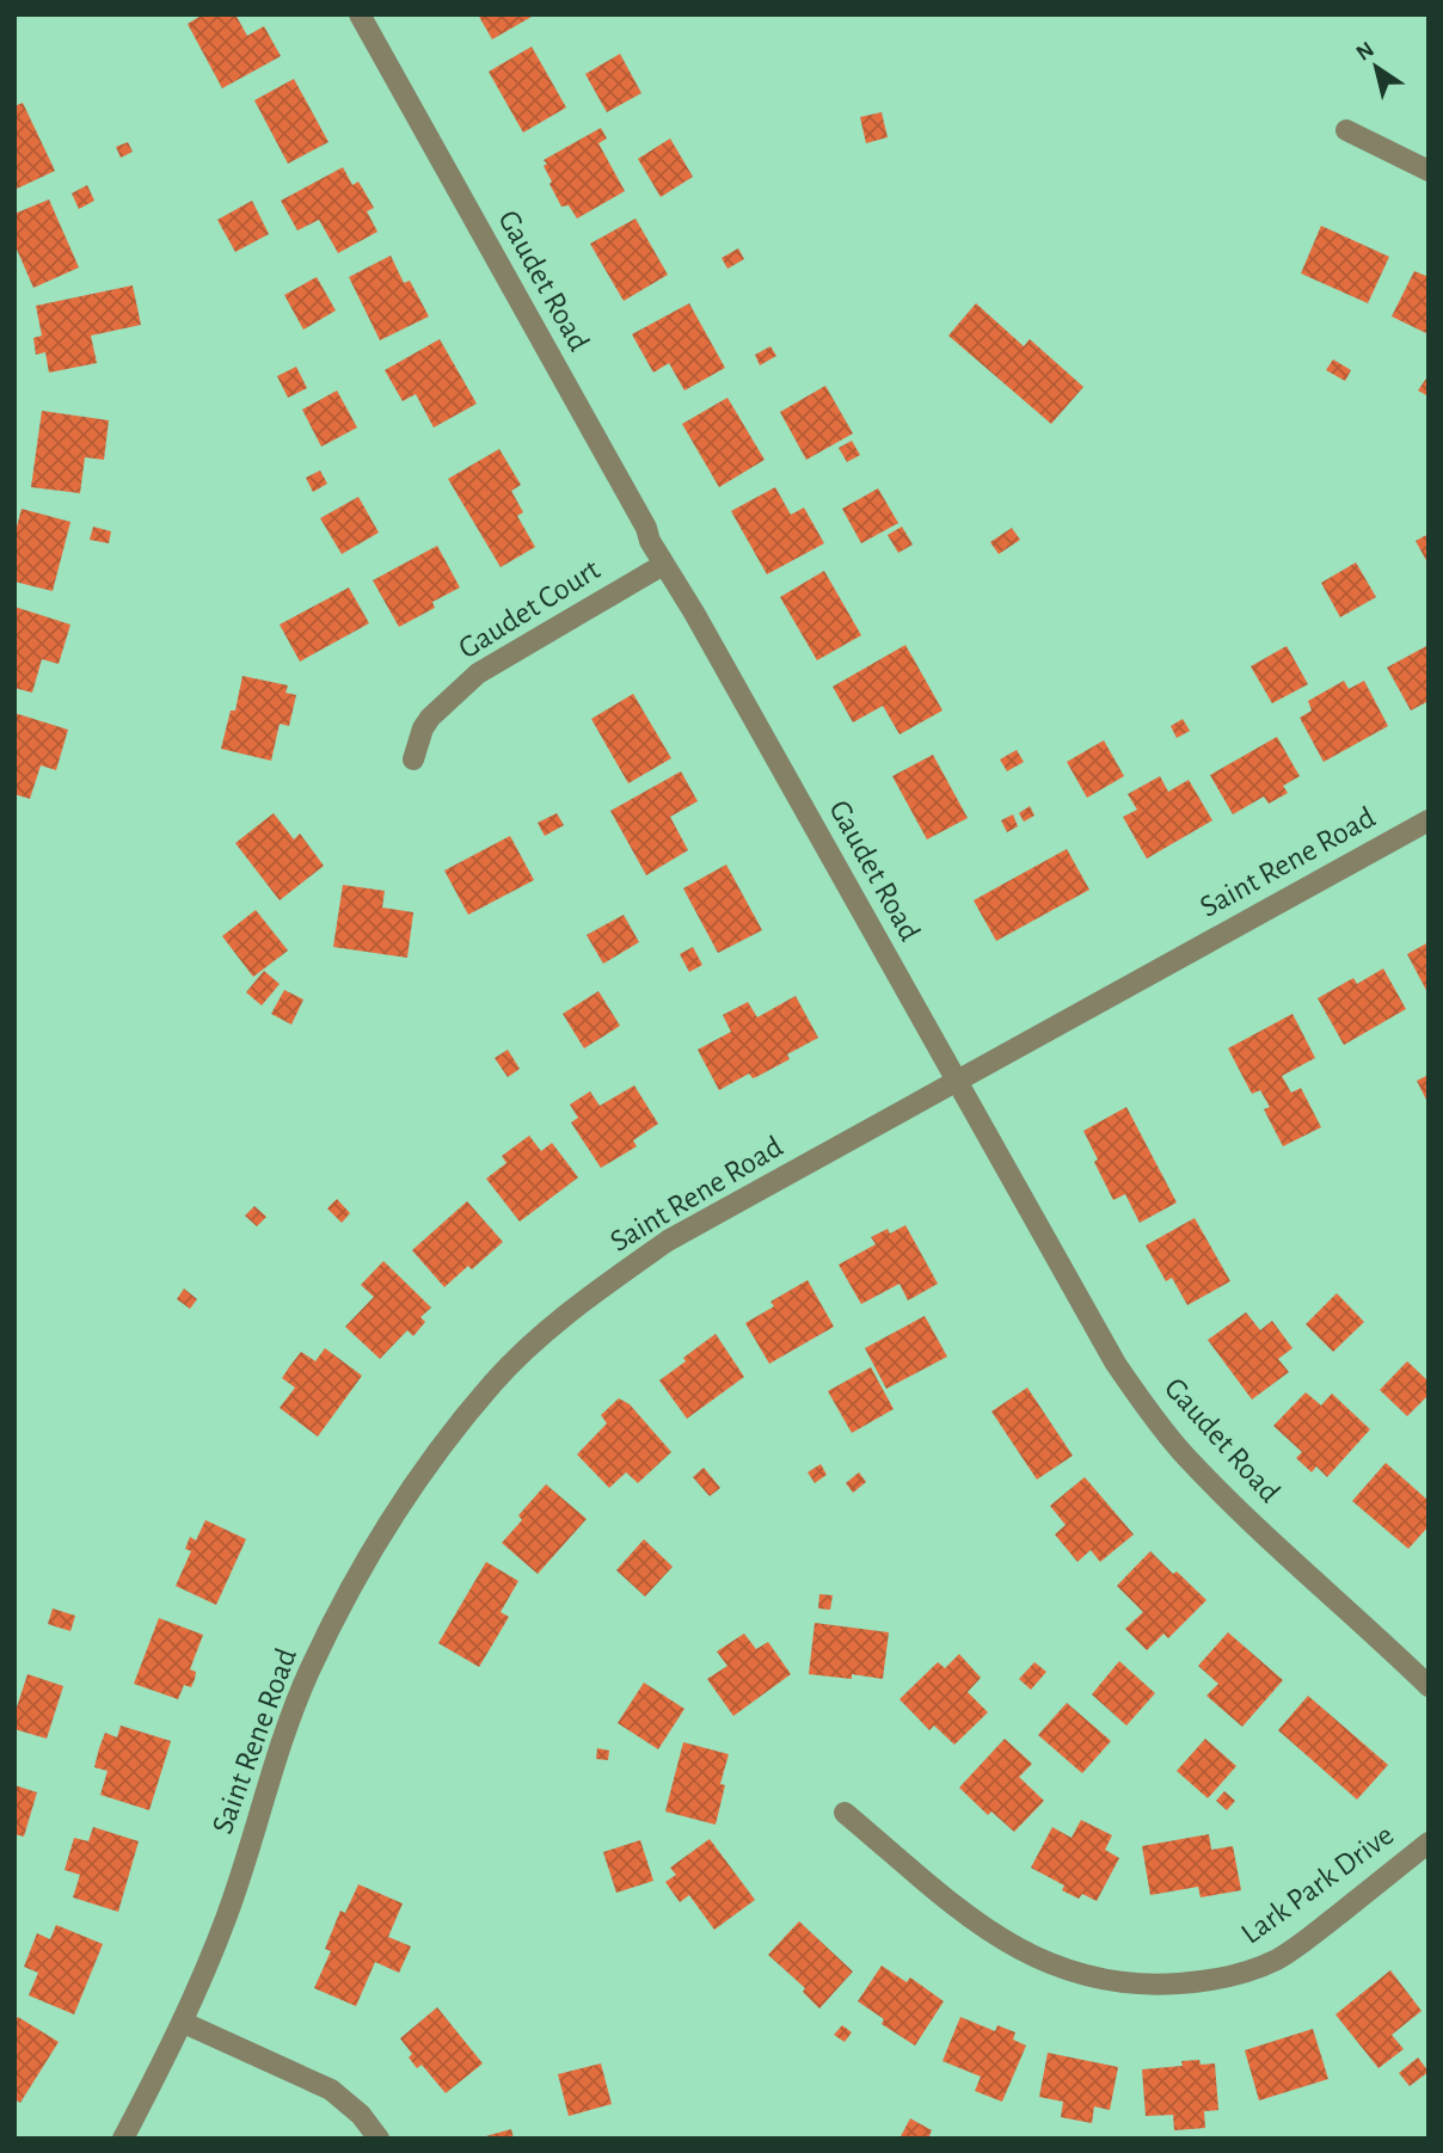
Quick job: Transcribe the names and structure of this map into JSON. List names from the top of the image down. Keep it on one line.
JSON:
{"streets":{"street":["Gaudet Road","Gaudet Court","Saint Rene Road","Lark Park Drive"]},"crossings":[["Gaudet Road","Gaudet Court"],["Gaudet Road","Saint Rene Road"]],"north":"top left"}
